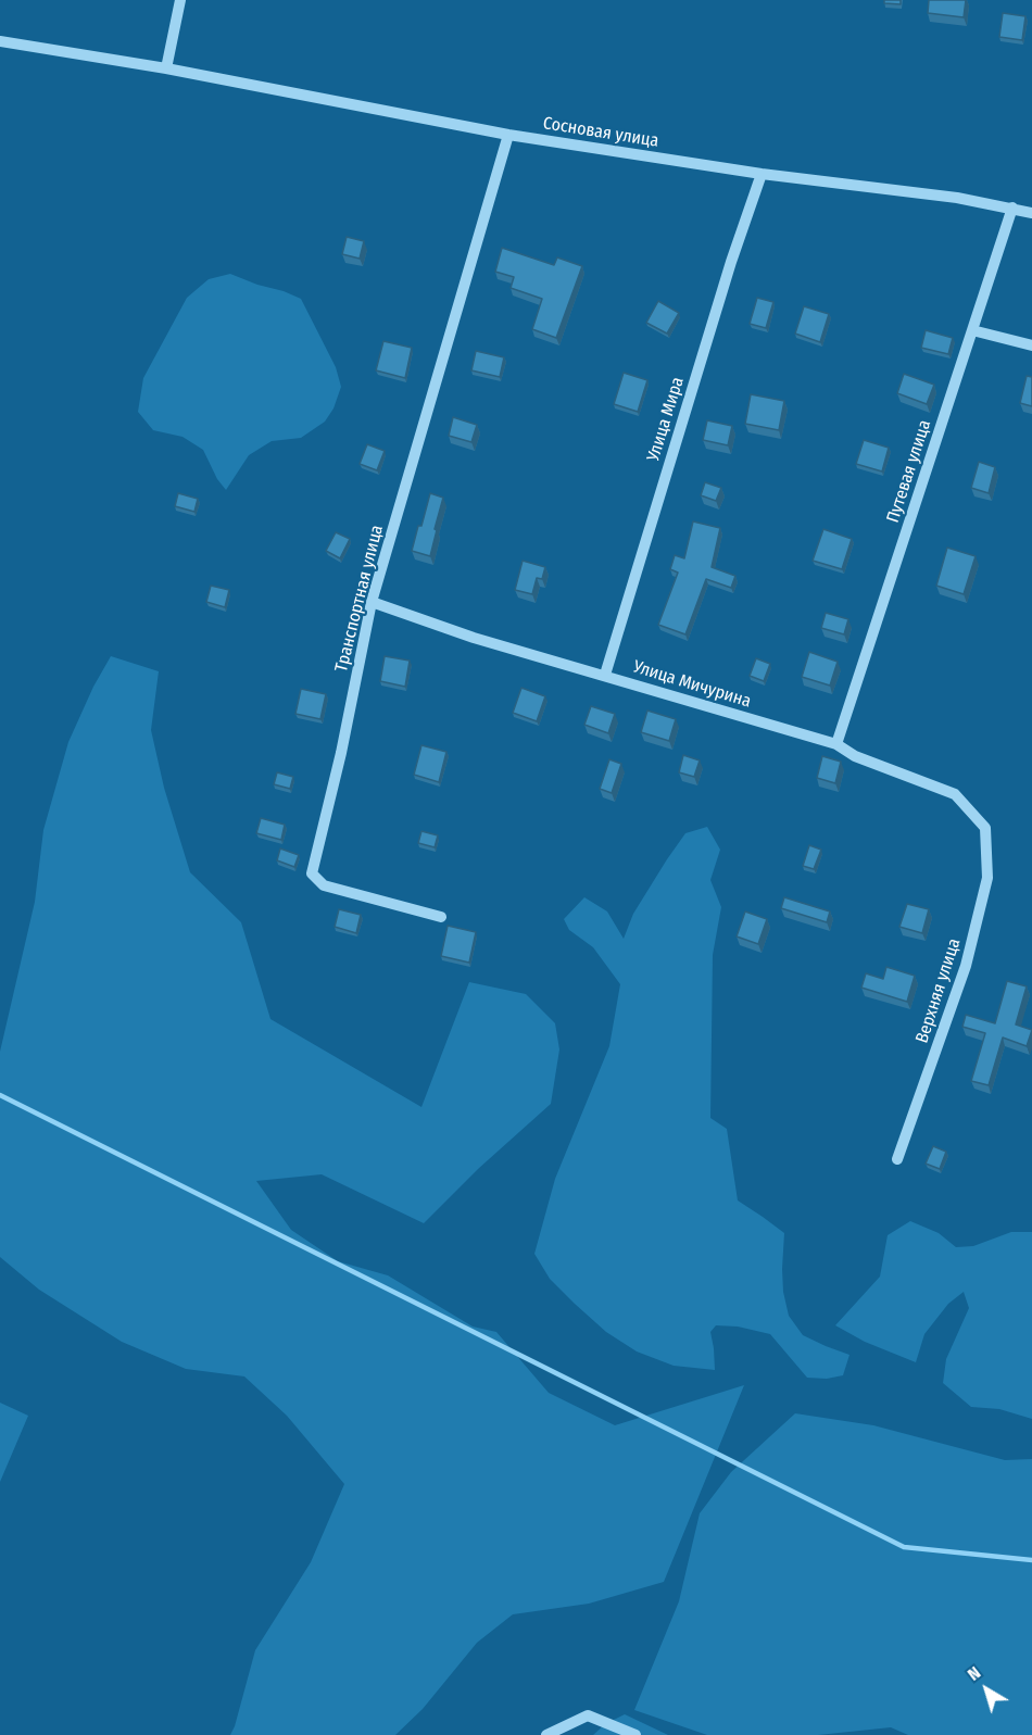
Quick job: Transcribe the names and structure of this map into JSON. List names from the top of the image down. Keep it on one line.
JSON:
{"streets":{"street":["Сосновая улица","Улица Мира","Путевая улица","Транспортная улица","Улица Мичурина","Верхняя улица"]},"crossings":[["Сосновая улица","Улица Мира"],["Сосновая улица","Путевая улица"],["Сосновая улица","Транспортная улица"],["Улица Мира","Улица Мичурина"],["Путевая улица","Улица Мичурина"],["Транспортная улица","Улица Мичурина"],["Улица Мичурина","Верхняя улица"]],"north":"top left"}
